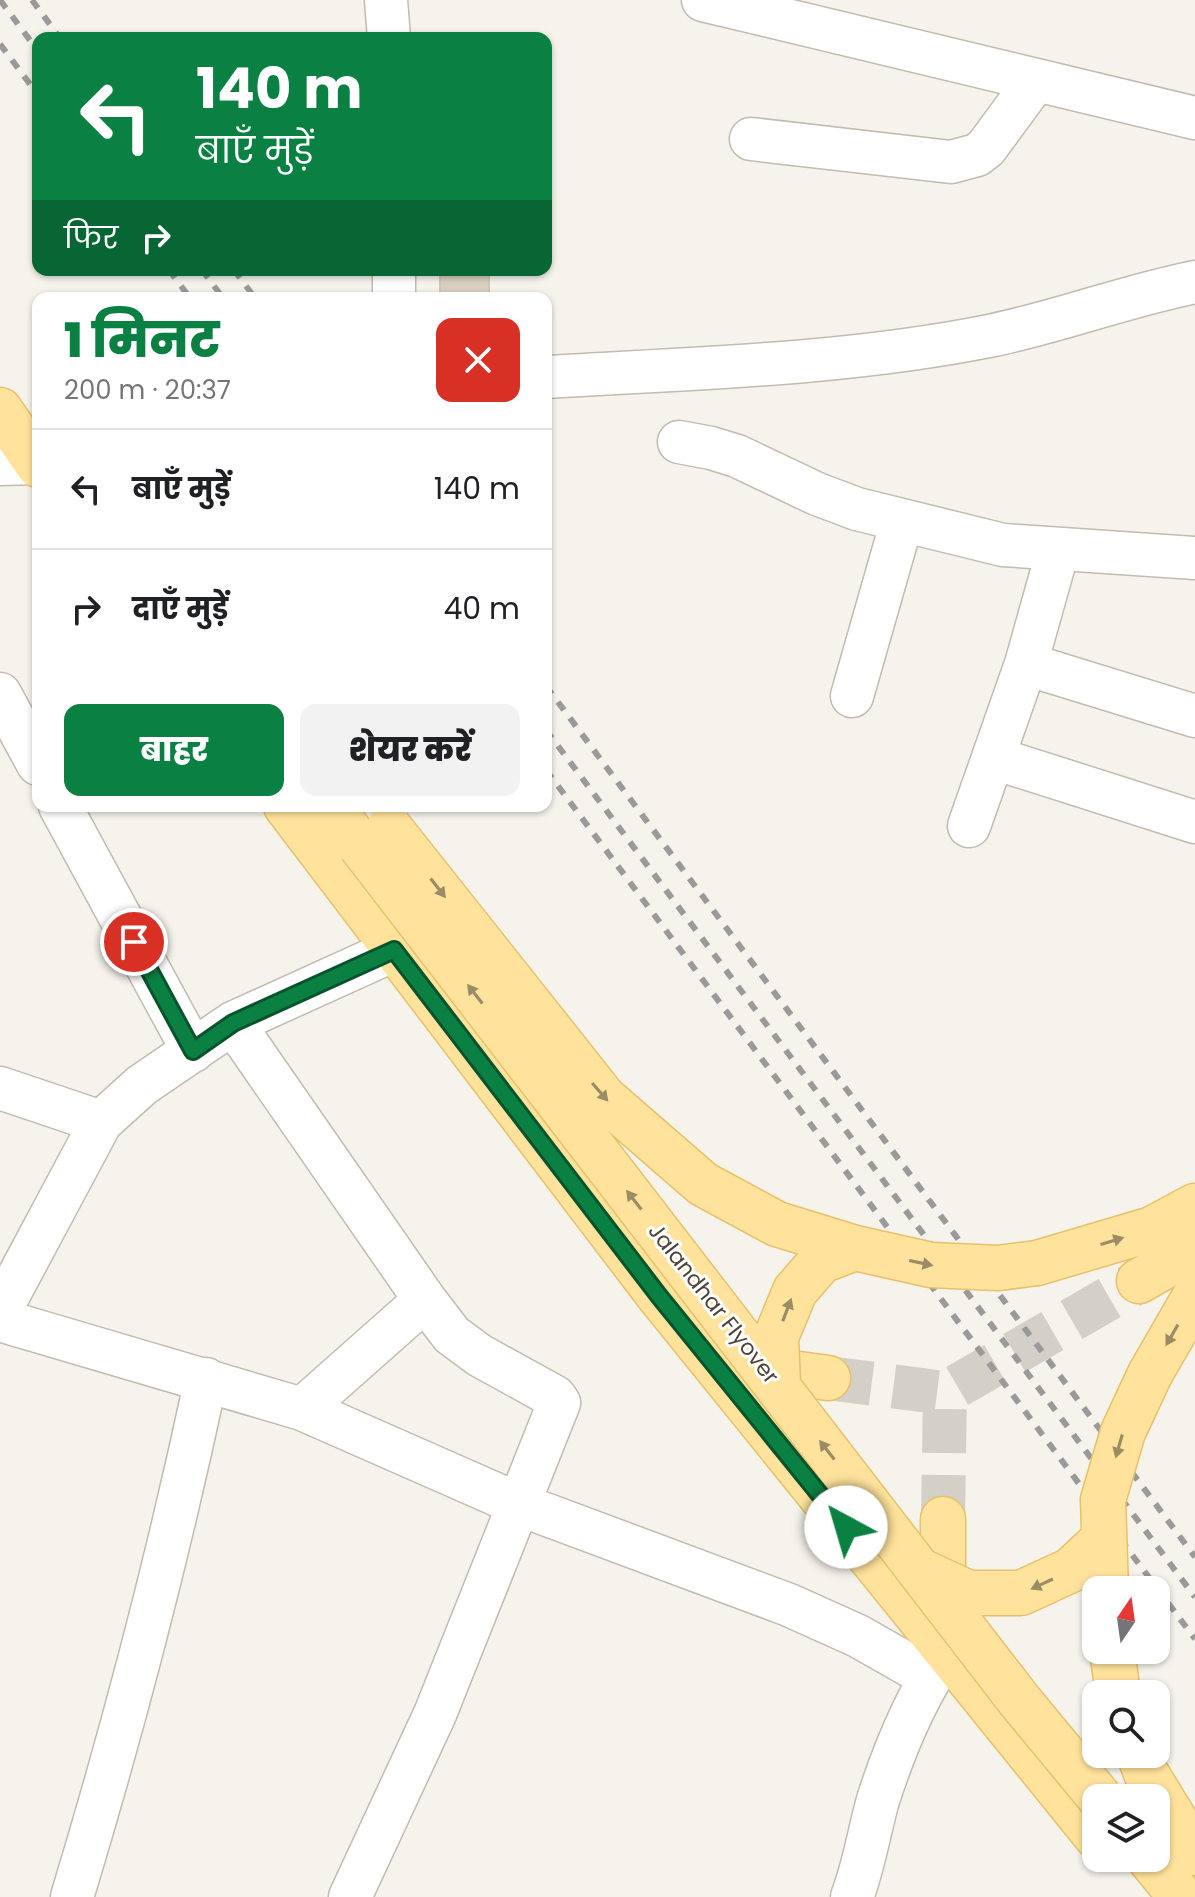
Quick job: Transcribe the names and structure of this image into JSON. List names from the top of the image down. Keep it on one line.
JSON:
{"streets":{"main road":["Jalandhar Flyover"]},"north":"top","page":{"turn":["140 m","बाएँ मुड़ें"],"then":"फिर","heading":["1 मिनट","200 m · 20:37"],"list":[{"name":"बाएँ मुड़ें","value":"140 m"},{"name":"दाएँ मुड़ें","value":"40 m"}],"buttons":["बाहर","शेयर करें"]}}
